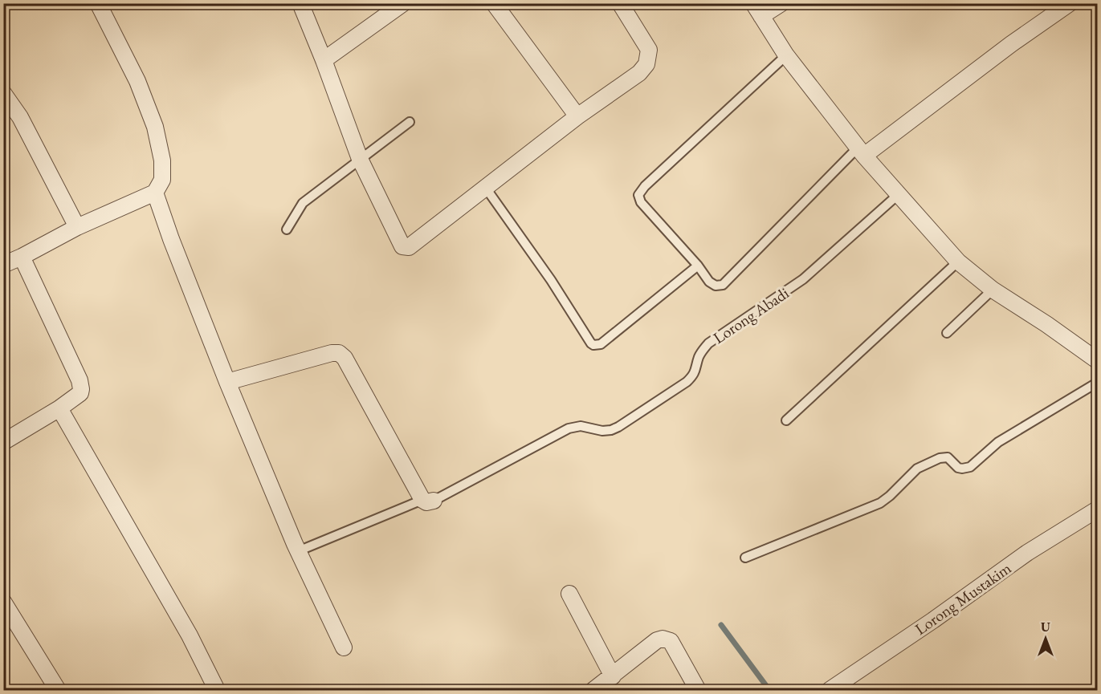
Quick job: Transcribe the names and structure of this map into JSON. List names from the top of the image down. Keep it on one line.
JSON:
{"streets":{"street":["Lorong Mustakim"],"lane":["Lorong Abadi"]},"north":"top"}
